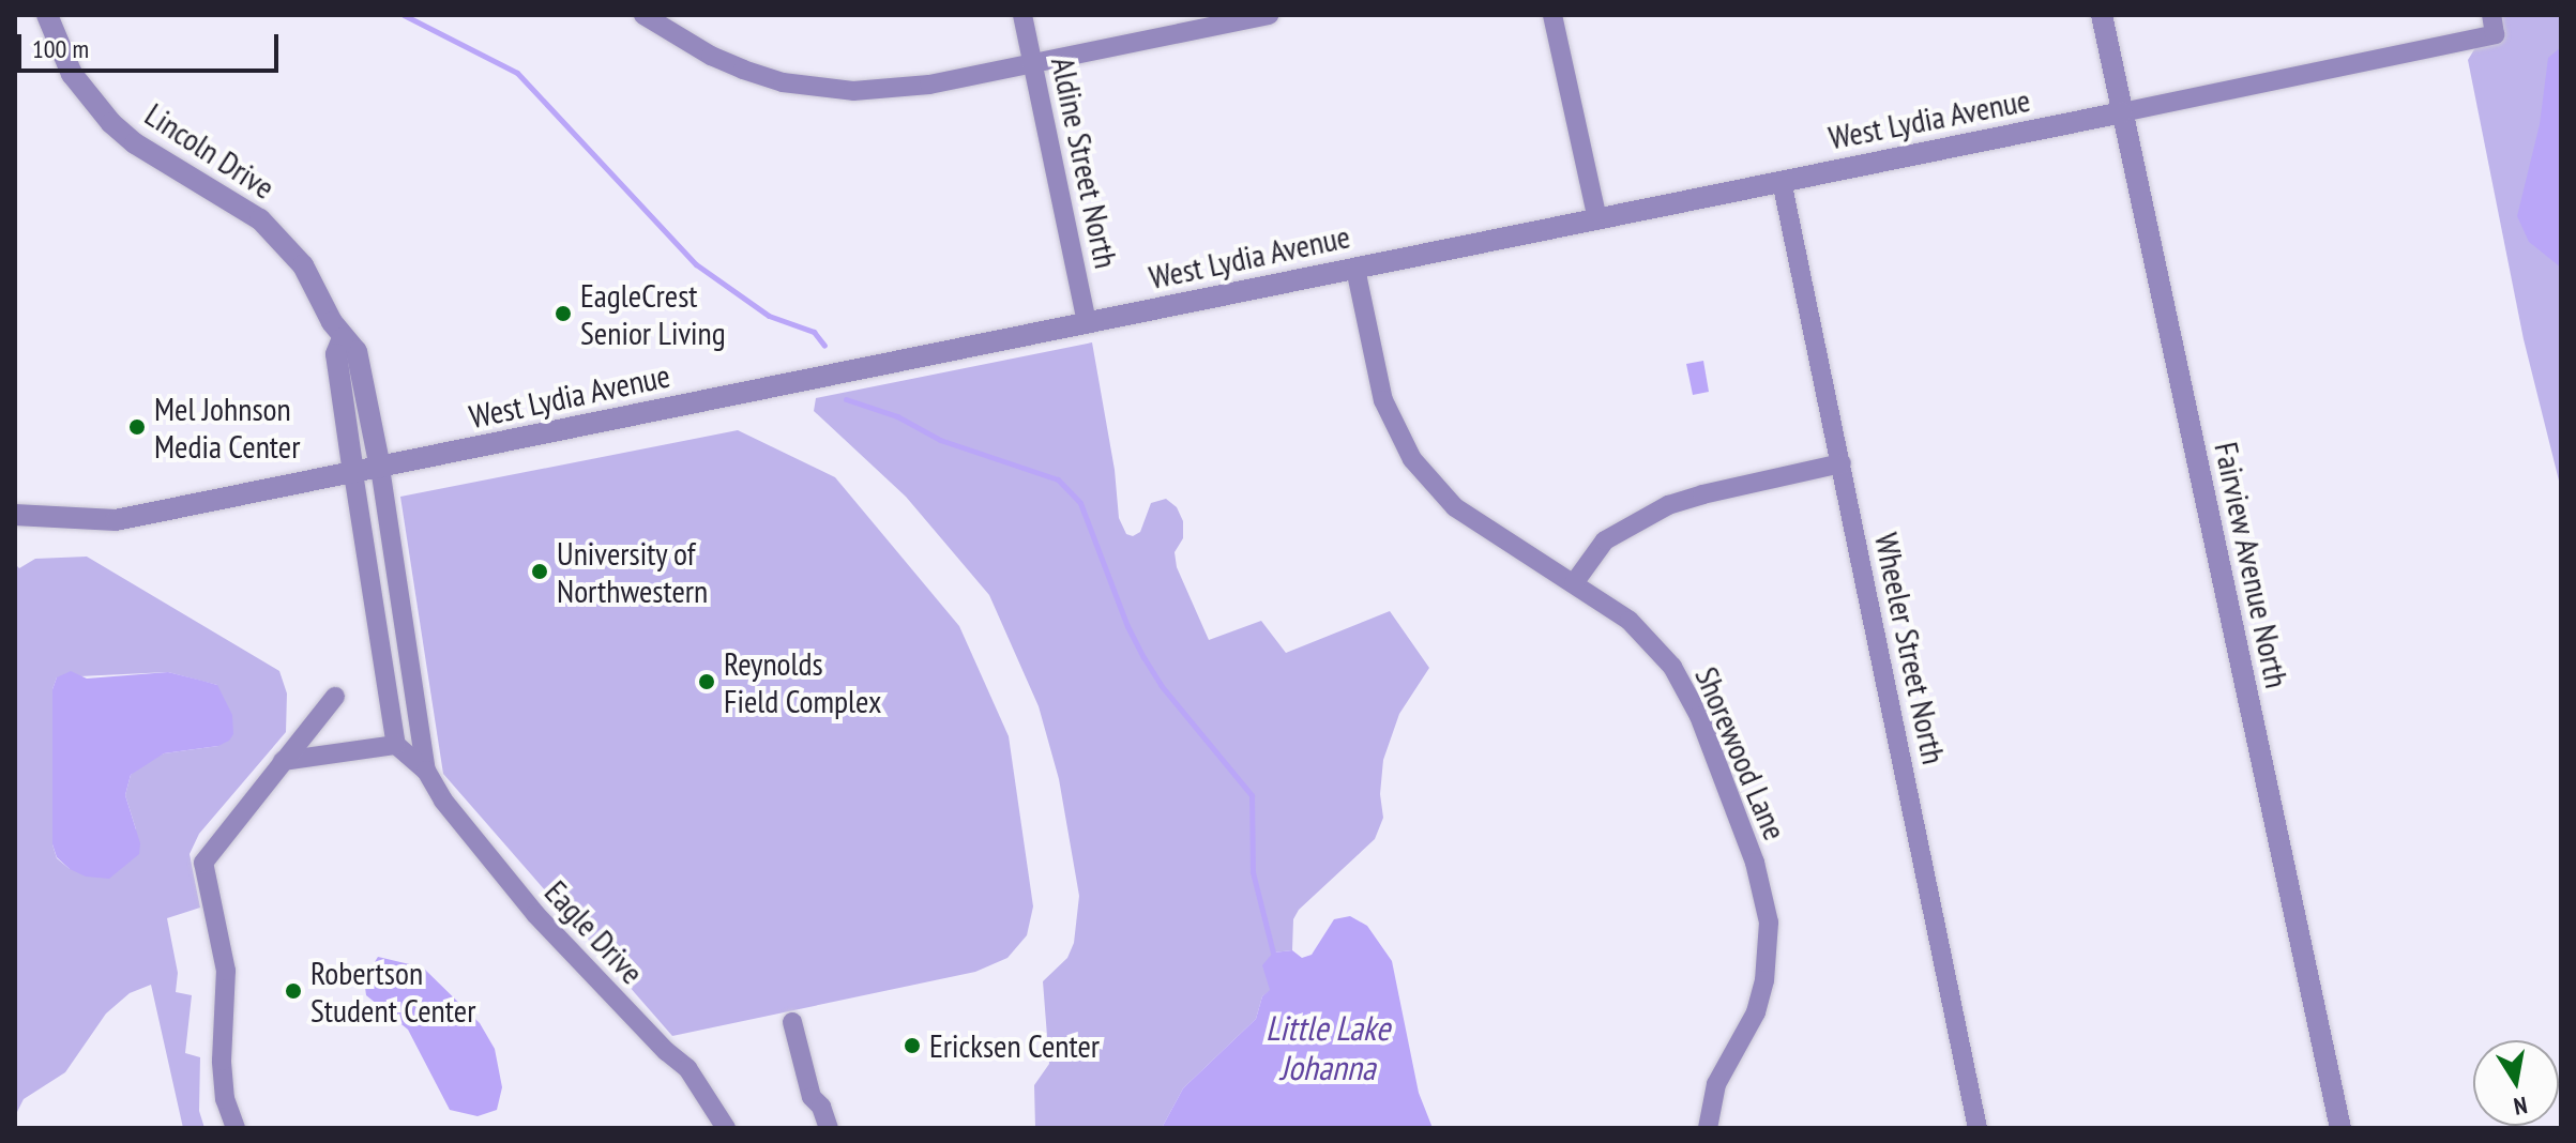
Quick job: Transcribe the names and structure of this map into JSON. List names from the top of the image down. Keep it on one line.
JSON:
{"streets":{"street":["West Lydia Avenue","Lincoln Drive","Aldine Street North","Fairview Avenue North","Wheeler Street North","Shorewood Lane","Eagle Drive"]},"crossings":[["West Lydia Avenue","Lincoln Drive"],["West Lydia Avenue","Aldine Street North"],["West Lydia Avenue","Fairview Avenue North"],["West Lydia Avenue","Wheeler Street North"],["West Lydia Avenue","Shorewood Lane"],["West Lydia Avenue","Eagle Drive"],["Lincoln Drive","Eagle Drive"]],"water":["Little Lake Johanna"],"places":["EagleCrest Senior Living","Mel Johnson Media Center","University of Northwestern","Reynolds Field Complex","Robertson Student Center","Ericksen Center"],"scale_bar":"100 m","north":"bottom"}
